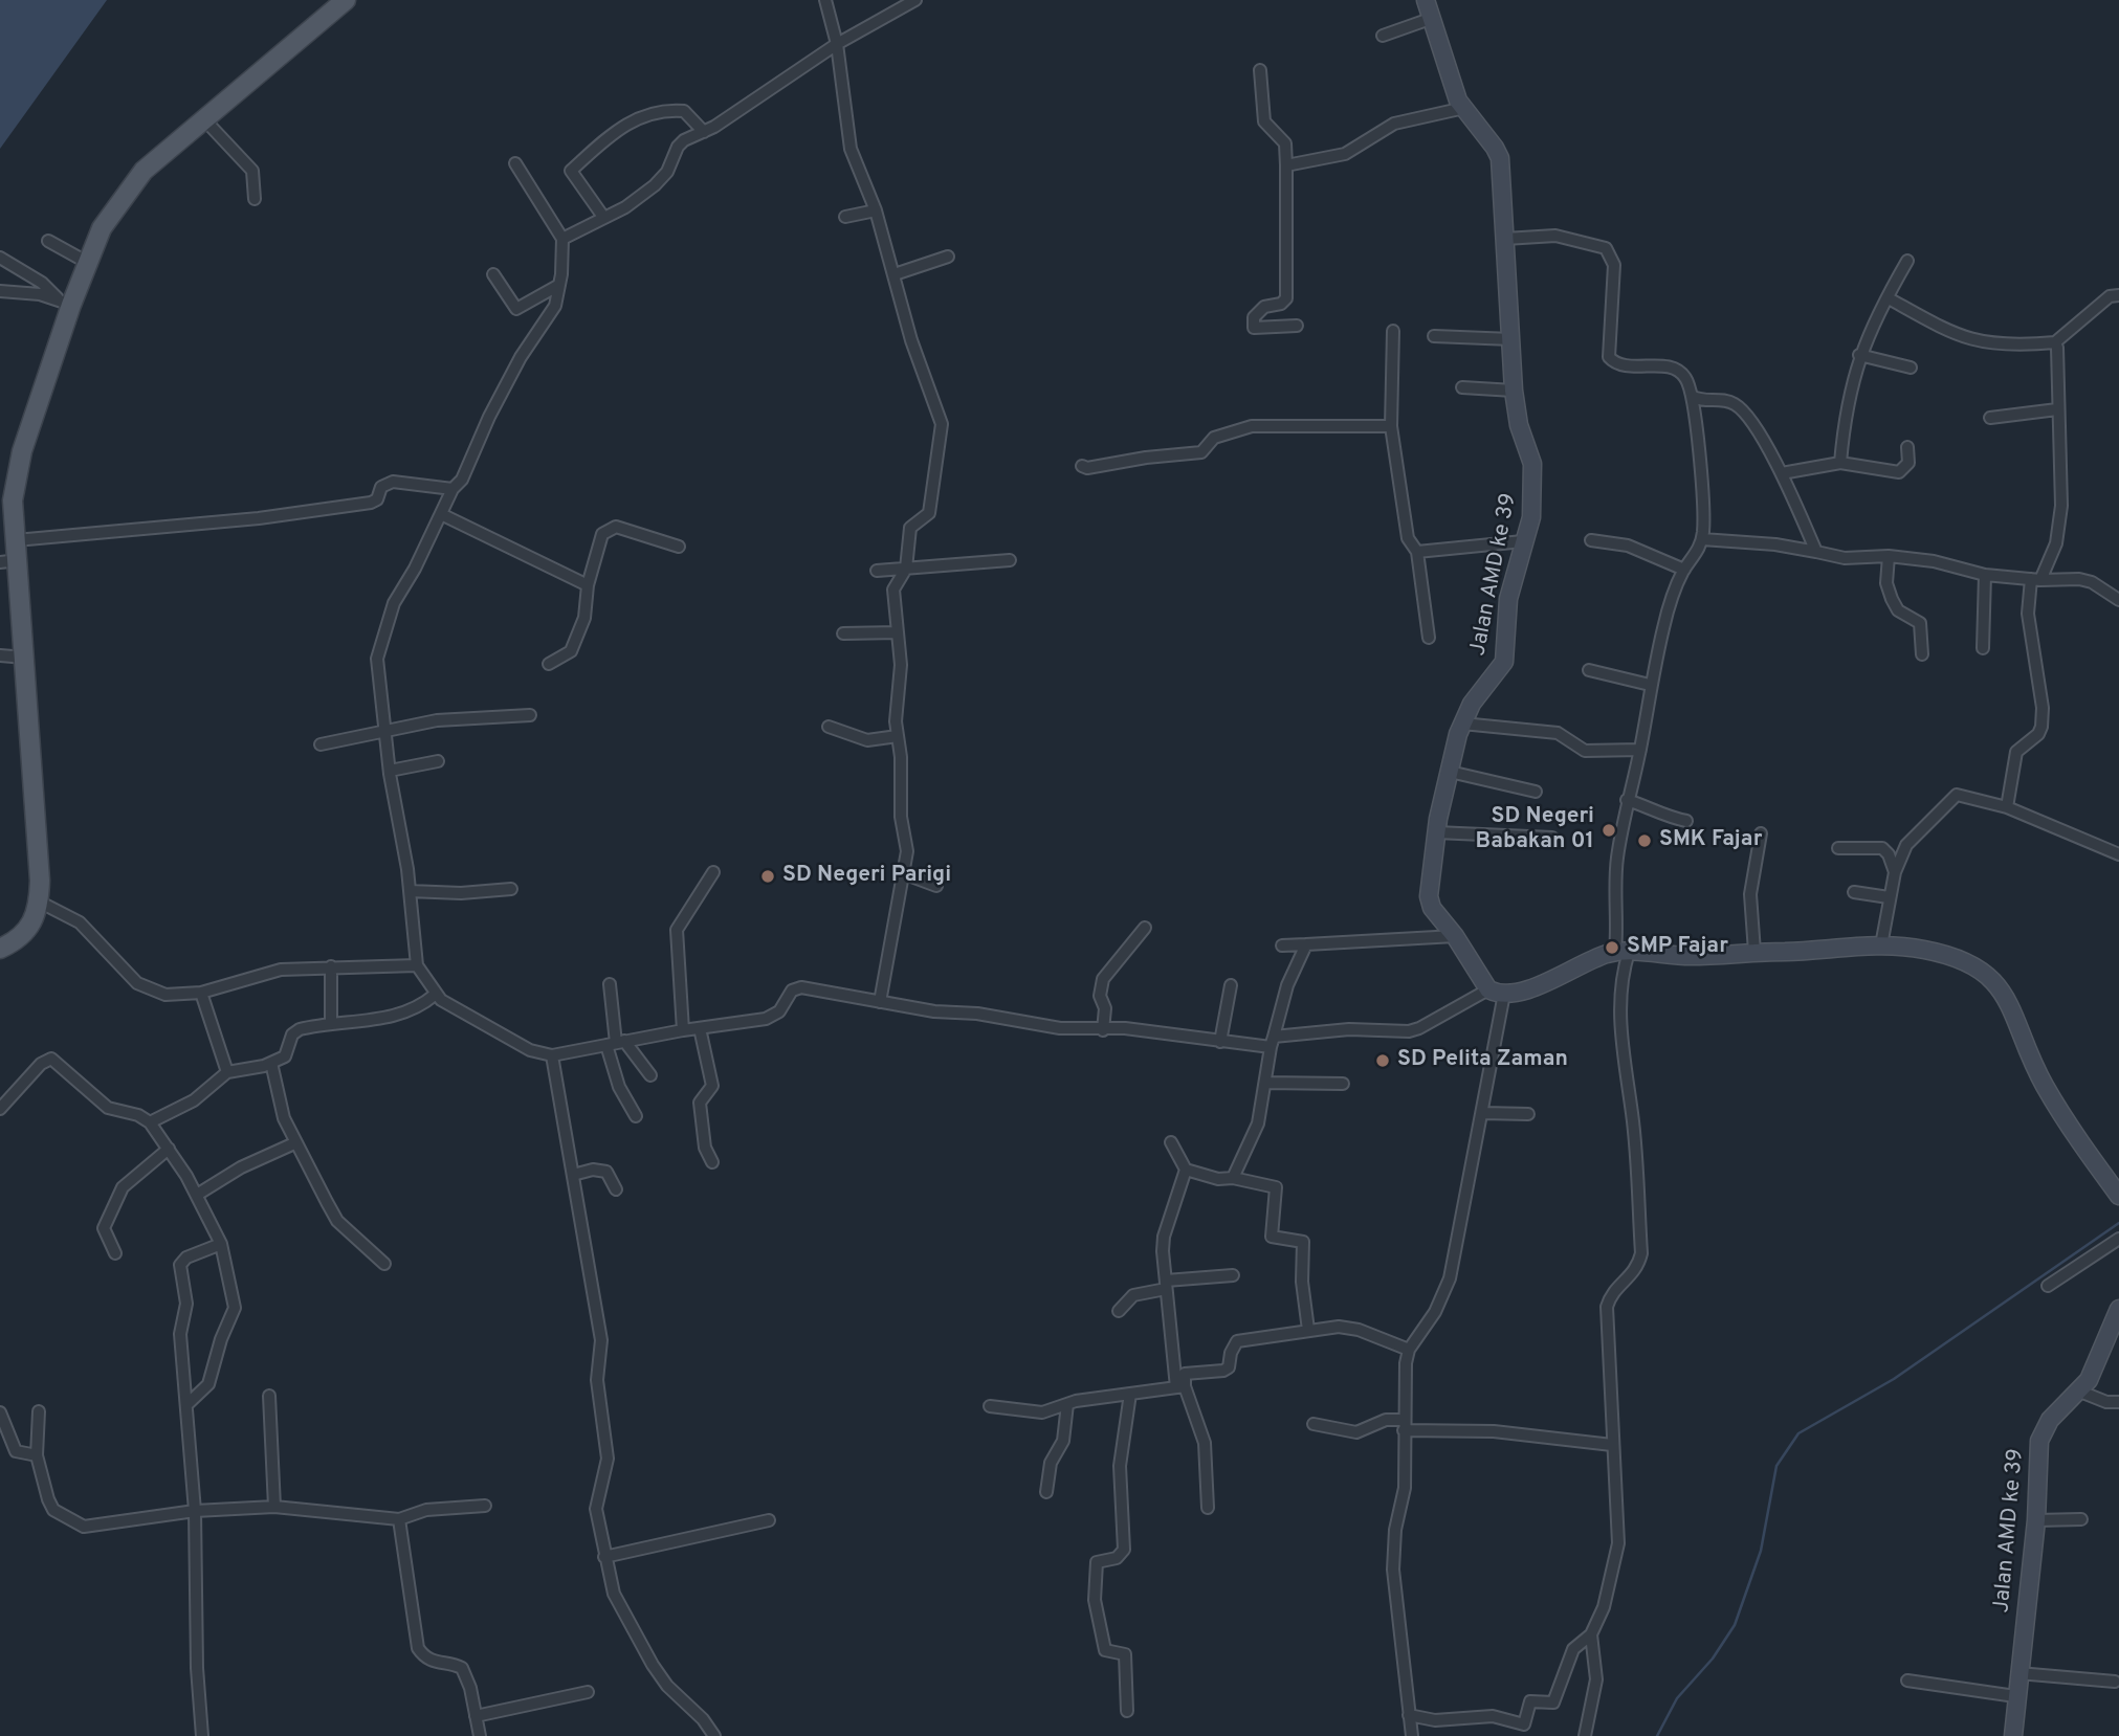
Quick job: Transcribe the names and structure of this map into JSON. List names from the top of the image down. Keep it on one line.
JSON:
{"streets":{"street":["Jalan AMD ke 39"]},"places":["SD Negeri Babakan 01","SMK Fajar","SD Negeri Parigi","SMP Fajar","SD Pelita Zaman"]}
